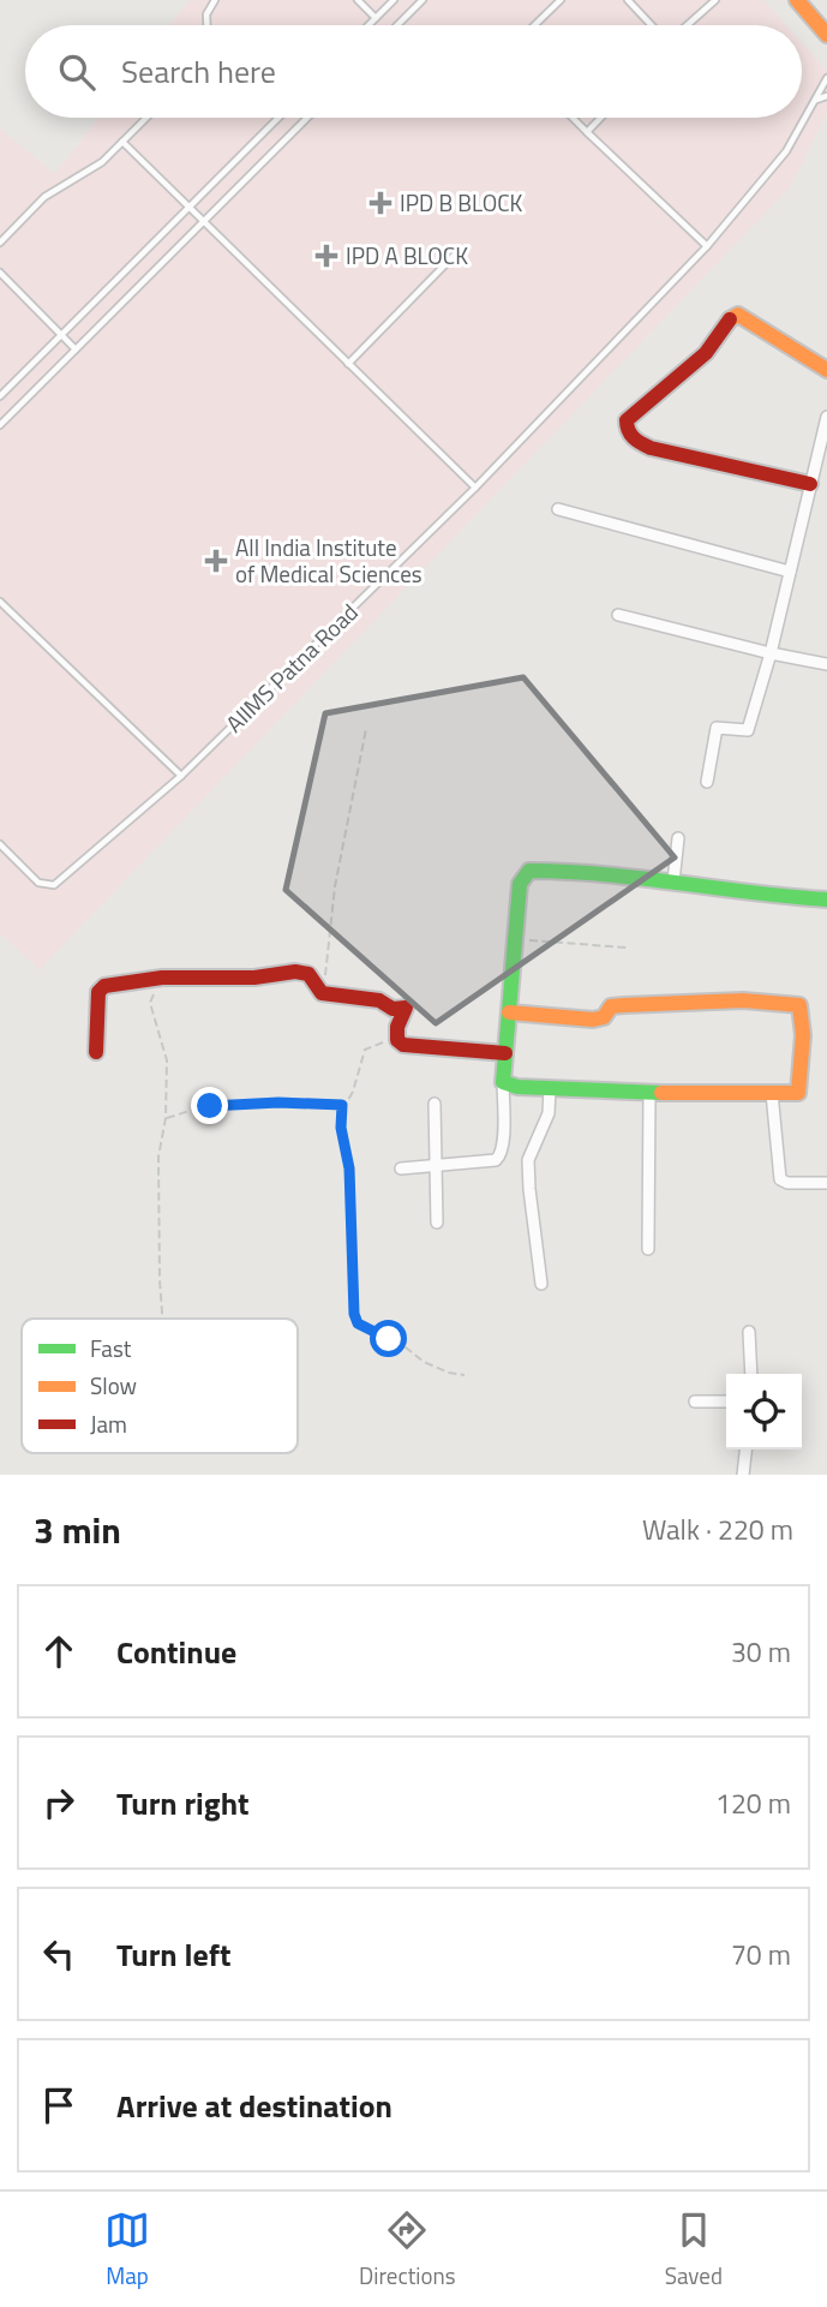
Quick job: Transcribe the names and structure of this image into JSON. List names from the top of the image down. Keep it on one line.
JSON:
{"streets":{"lane":["AIIMS Patna Road"]},"places":{"health":["IPD B BLOCK","IPD A BLOCK","All India Institute of Medical Sciences"]},"legend":["Fast","Slow","Jam"],"page":{"search":"Search here","heading":["3 min","Walk · 220 m"],"list":[["Continue","30 m"],["Turn right","120 m"],["Turn left","70 m"],"Arrive at destination"],"nav":["Map","Directions","Saved"]}}
